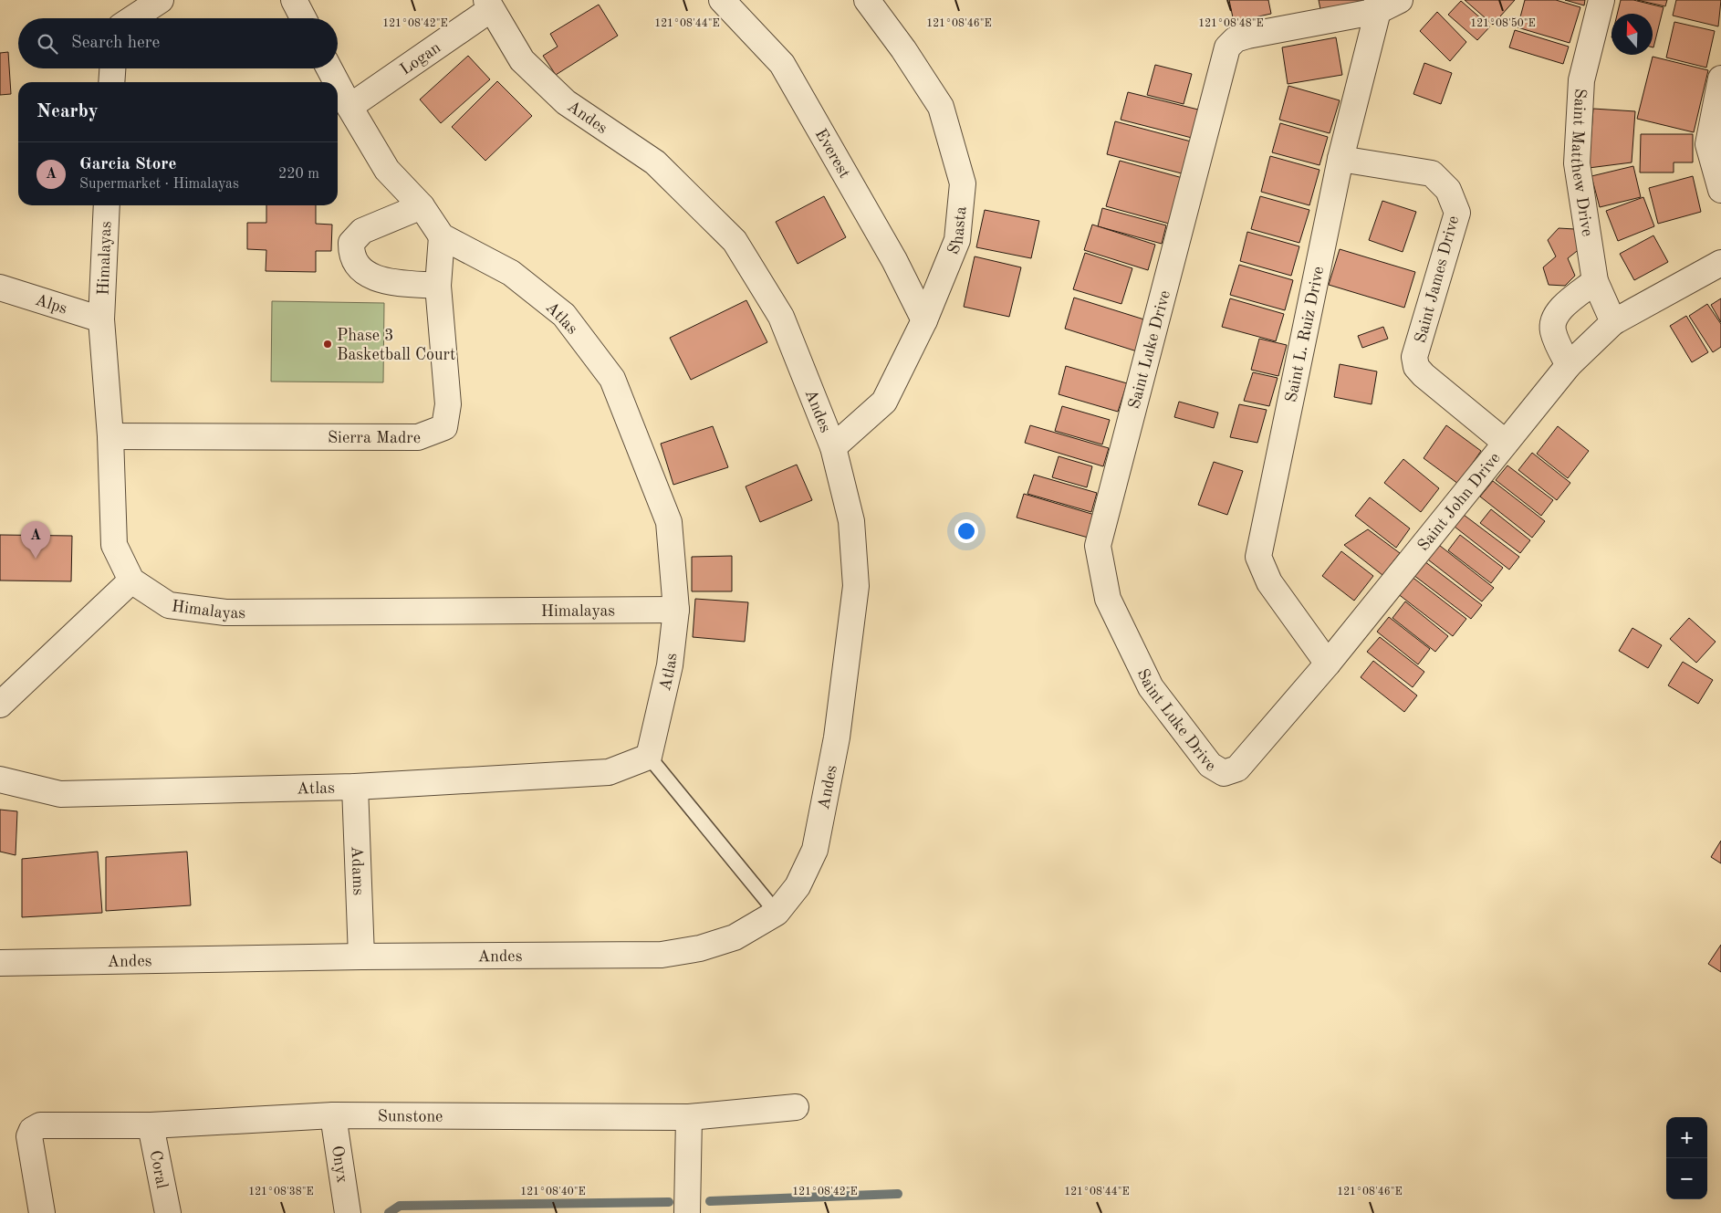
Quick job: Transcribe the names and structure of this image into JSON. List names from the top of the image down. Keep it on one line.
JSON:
{"streets":{"street":["Logan","Andes","Everest","Saint Matthew Drive","Shasta","Himalayas","Saint James Drive","Alps","Atlas","Saint L. Ruiz Drive","Saint Luke Drive","Sierra Madre","Saint John Drive","Adams","Sunstone","Onyx","Coral"]},"crossings":[["Logan","Andes"],["Logan","Atlas"],["Andes","Shasta"],["Andes","Adams"],["Everest","Shasta"],["Saint Matthew Drive","Saint John Drive"],["Himalayas","Alps"],["Himalayas","Atlas"],["Himalayas","Sierra Madre"],["Saint James Drive","Saint L. Ruiz Drive"],["Saint James Drive","Saint John Drive"],["Atlas","Sierra Madre"],["Atlas","Adams"],["Saint L. Ruiz Drive","Saint Luke Drive"],["Saint L. Ruiz Drive","Saint John Drive"],["Saint Luke Drive","Saint John Drive"],["Sunstone","Onyx"],["Sunstone","Coral"]],"places":["Phase 3 Basketball Court"],"north":"top","page":{"search":"Search here","heading":"Nearby","list":[{"mark":"A","name":"Garcia Store","note":"Supermarket · Himalayas","value":"220 m"}],"pins":"A","map_buttons":["+","−"]},"coordinates":["121°08'42\"E","121°08'44\"E","121°08'46\"E","121°08'48\"E","121°08'50\"E","121°08'38\"E","121°08'40\"E"]}
